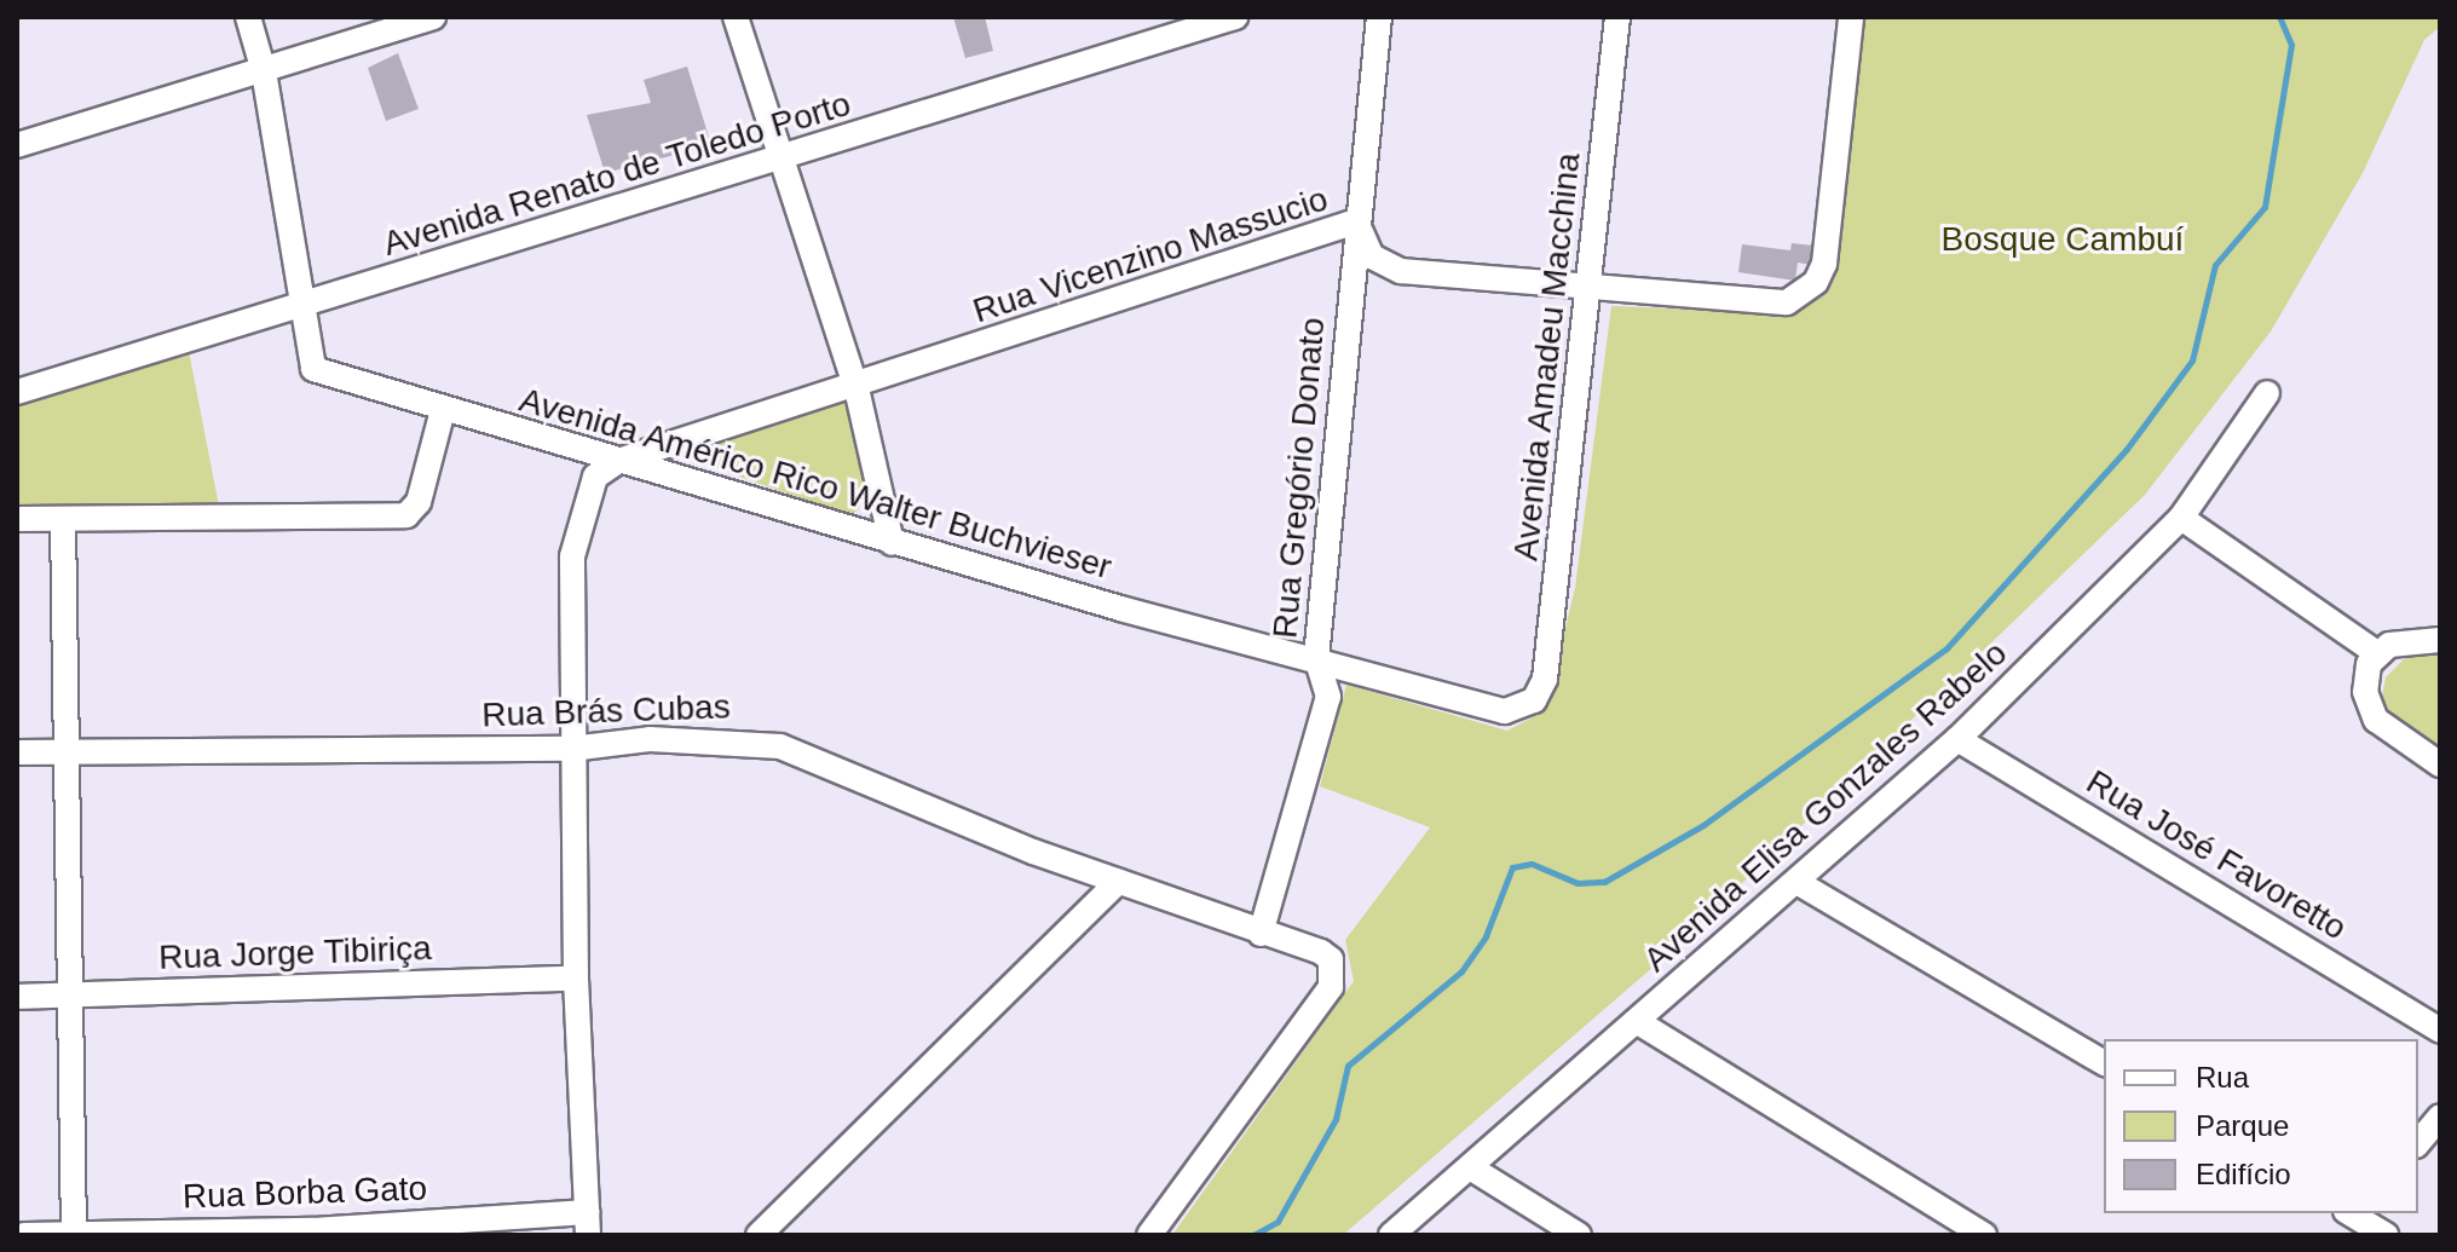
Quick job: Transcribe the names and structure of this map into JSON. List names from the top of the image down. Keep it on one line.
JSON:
{"streets":{"street":["Avenida Renato de Toledo Porto","Rua Vicenzino Massucio","Avenida Amadeu Macchina","Rua Gregório Donato","Avenida Américo Rico Walter Buchvieser","Rua Brás Cubas","Avenida Elisa Gonzales Rabelo","Rua José Favoretto","Rua Jorge Tibiriça","Rua Borba Gato"]},"crossings":[["Avenida Renato de Toledo Porto","Avenida Américo Rico Walter Buchvieser"],["Rua Vicenzino Massucio","Avenida Amadeu Macchina"],["Rua Vicenzino Massucio","Rua Gregório Donato"],["Rua Vicenzino Massucio","Avenida Américo Rico Walter Buchvieser"],["Avenida Amadeu Macchina","Avenida Américo Rico Walter Buchvieser"],["Rua Gregório Donato","Avenida Américo Rico Walter Buchvieser"],["Rua Gregório Donato","Rua Brás Cubas"],["Avenida Elisa Gonzales Rabelo","Rua José Favoretto"]],"parks":["Bosque Cambuí"],"legend":["Rua","Parque","Edifício"]}
